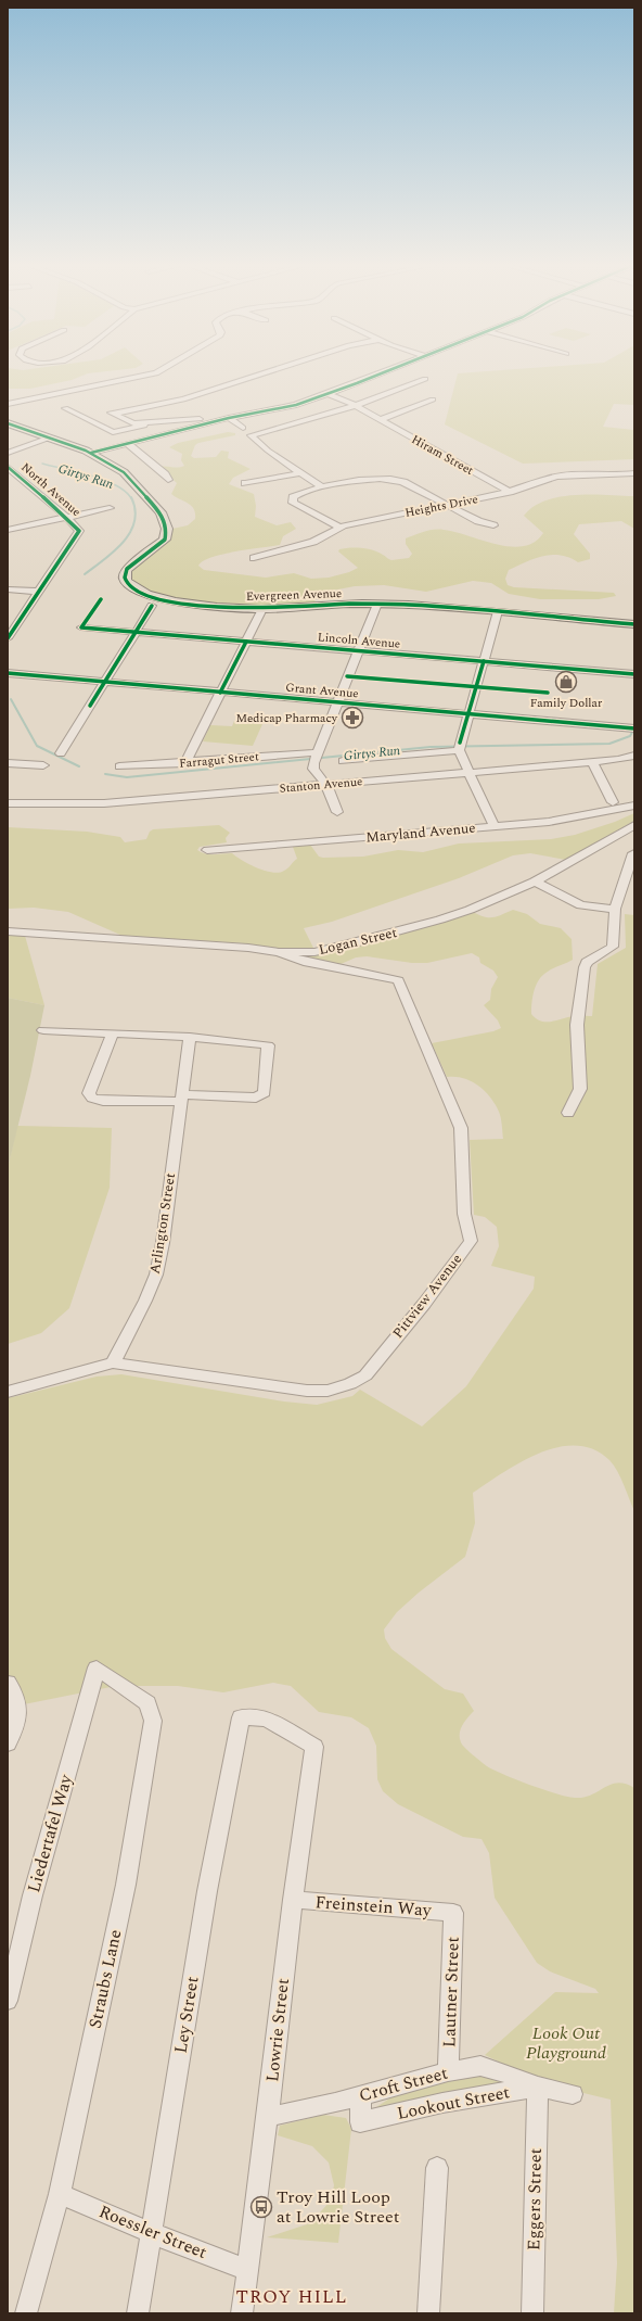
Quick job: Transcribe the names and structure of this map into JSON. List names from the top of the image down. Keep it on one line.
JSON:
{"streets":{"main road":["Evergreen Avenue"],"street":["Hiram Street","North Avenue","Heights Drive","Lincoln Avenue","Grant Avenue","Farragut Street","Stanton Avenue","Maryland Avenue","Logan Street","Arlington Street","Pittview Avenue","Liedertafel Way","Freinstein Way","Straubs Lane","Lautner Street","Ley Street","Lowrie Street","Croft Street","Lookout Street","Eggers Street","Roessler Street"]},"crossings":[["Hiram Street","Heights Drive"],["Logan Street","Pittview Avenue"],["Arlington Street","Pittview Avenue"],["Liedertafel Way","Straubs Lane"],["Freinstein Way","Lautner Street"],["Freinstein Way","Lowrie Street"],["Straubs Lane","Roessler Street"],["Lautner Street","Croft Street"],["Ley Street","Lowrie Street"],["Ley Street","Roessler Street"],["Lowrie Street","Croft Street"],["Lowrie Street","Roessler Street"],["Croft Street","Lookout Street"],["Croft Street","Eggers Street"],["Lookout Street","Eggers Street"]],"districts":["TROY HILL"],"water":["Girtys Run"],"parks":["Look Out Playground"],"places":{"shop":["Family Dollar"],"pharmacy":["Medicap Pharmacy"],"bus stop":["Troy Hill Loop at Lowrie Street"]}}
